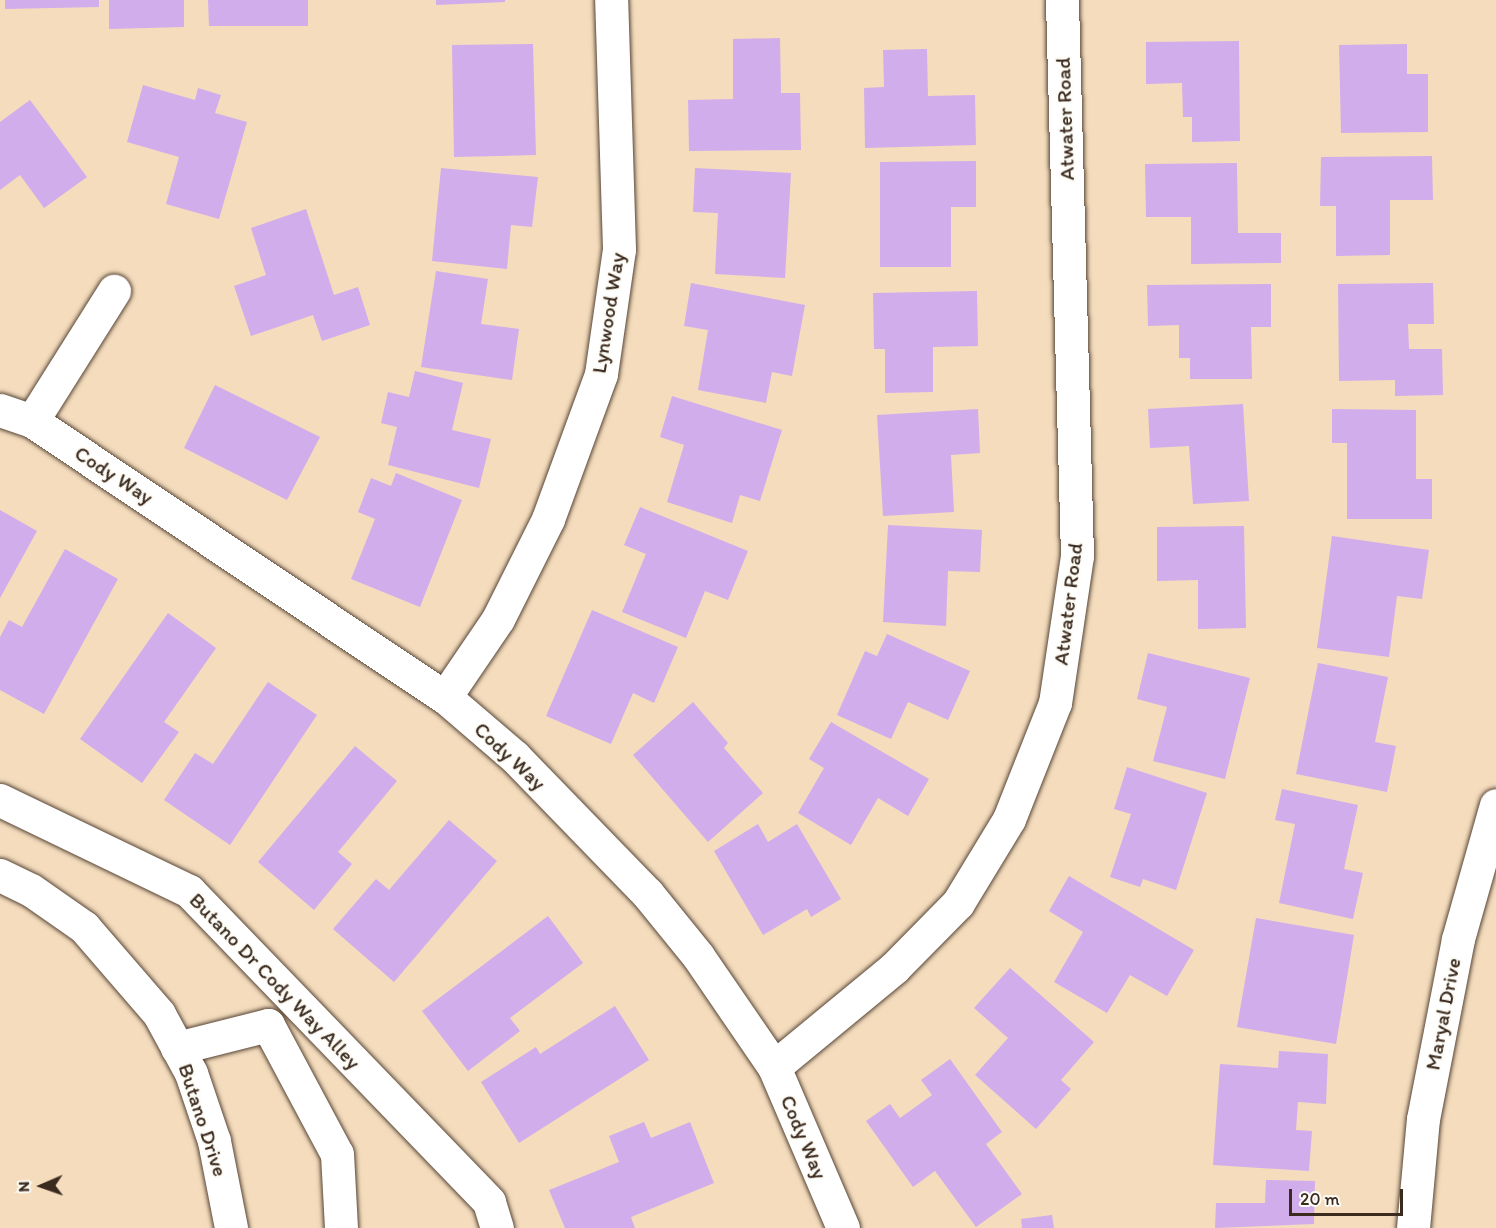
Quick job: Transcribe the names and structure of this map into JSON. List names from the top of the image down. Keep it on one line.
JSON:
{"streets":{"street":["Atwater Road","Lynwood Way","Cody Way","Butano Dr Cody Way Alley","Maryal Drive","Butano Drive"]},"crossings":[["Atwater Road","Cody Way"],["Lynwood Way","Cody Way"]],"scale_bar":"20 m","north":"left"}
